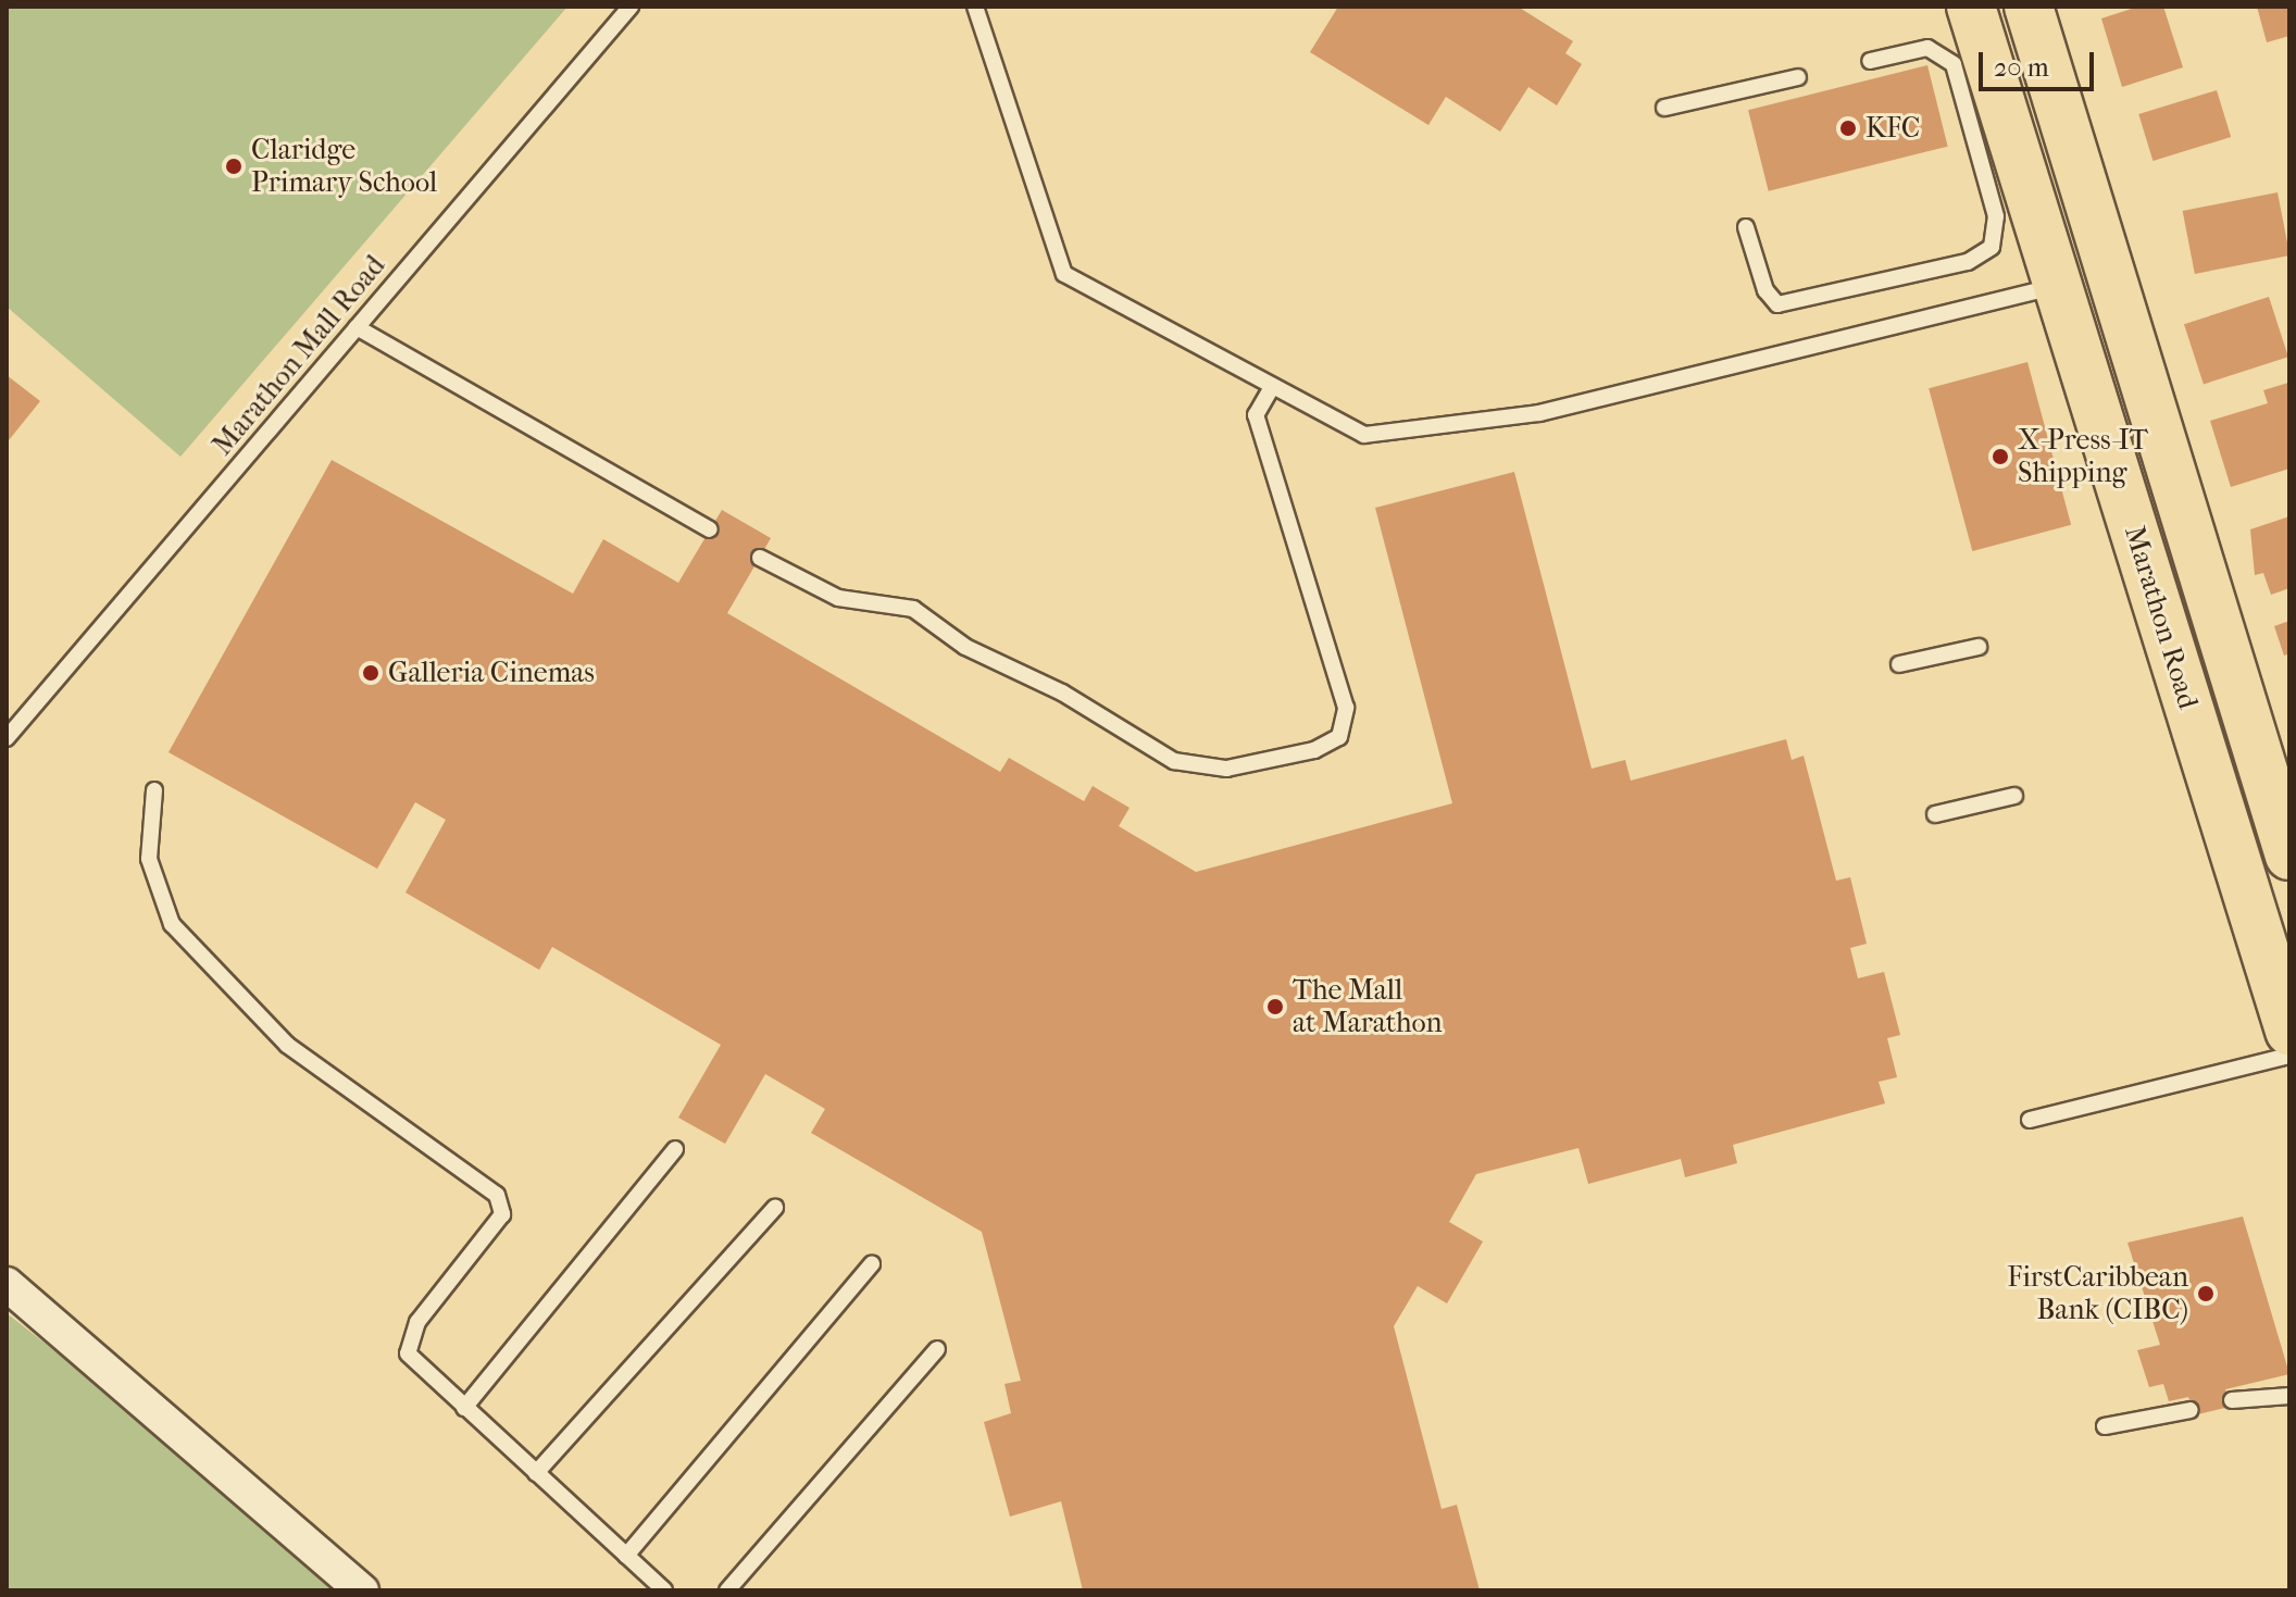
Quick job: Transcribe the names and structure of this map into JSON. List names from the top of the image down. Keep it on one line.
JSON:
{"streets":{"main road":["Marathon Road"],"lane":["Marathon Mall Road"]},"places":["KFC","Claridge Primary School","X-Press-IT Shipping","Galleria Cinemas","The Mall at Marathon","FirstCaribbean Bank (CIBC)"],"scale_bar":"20 m"}
